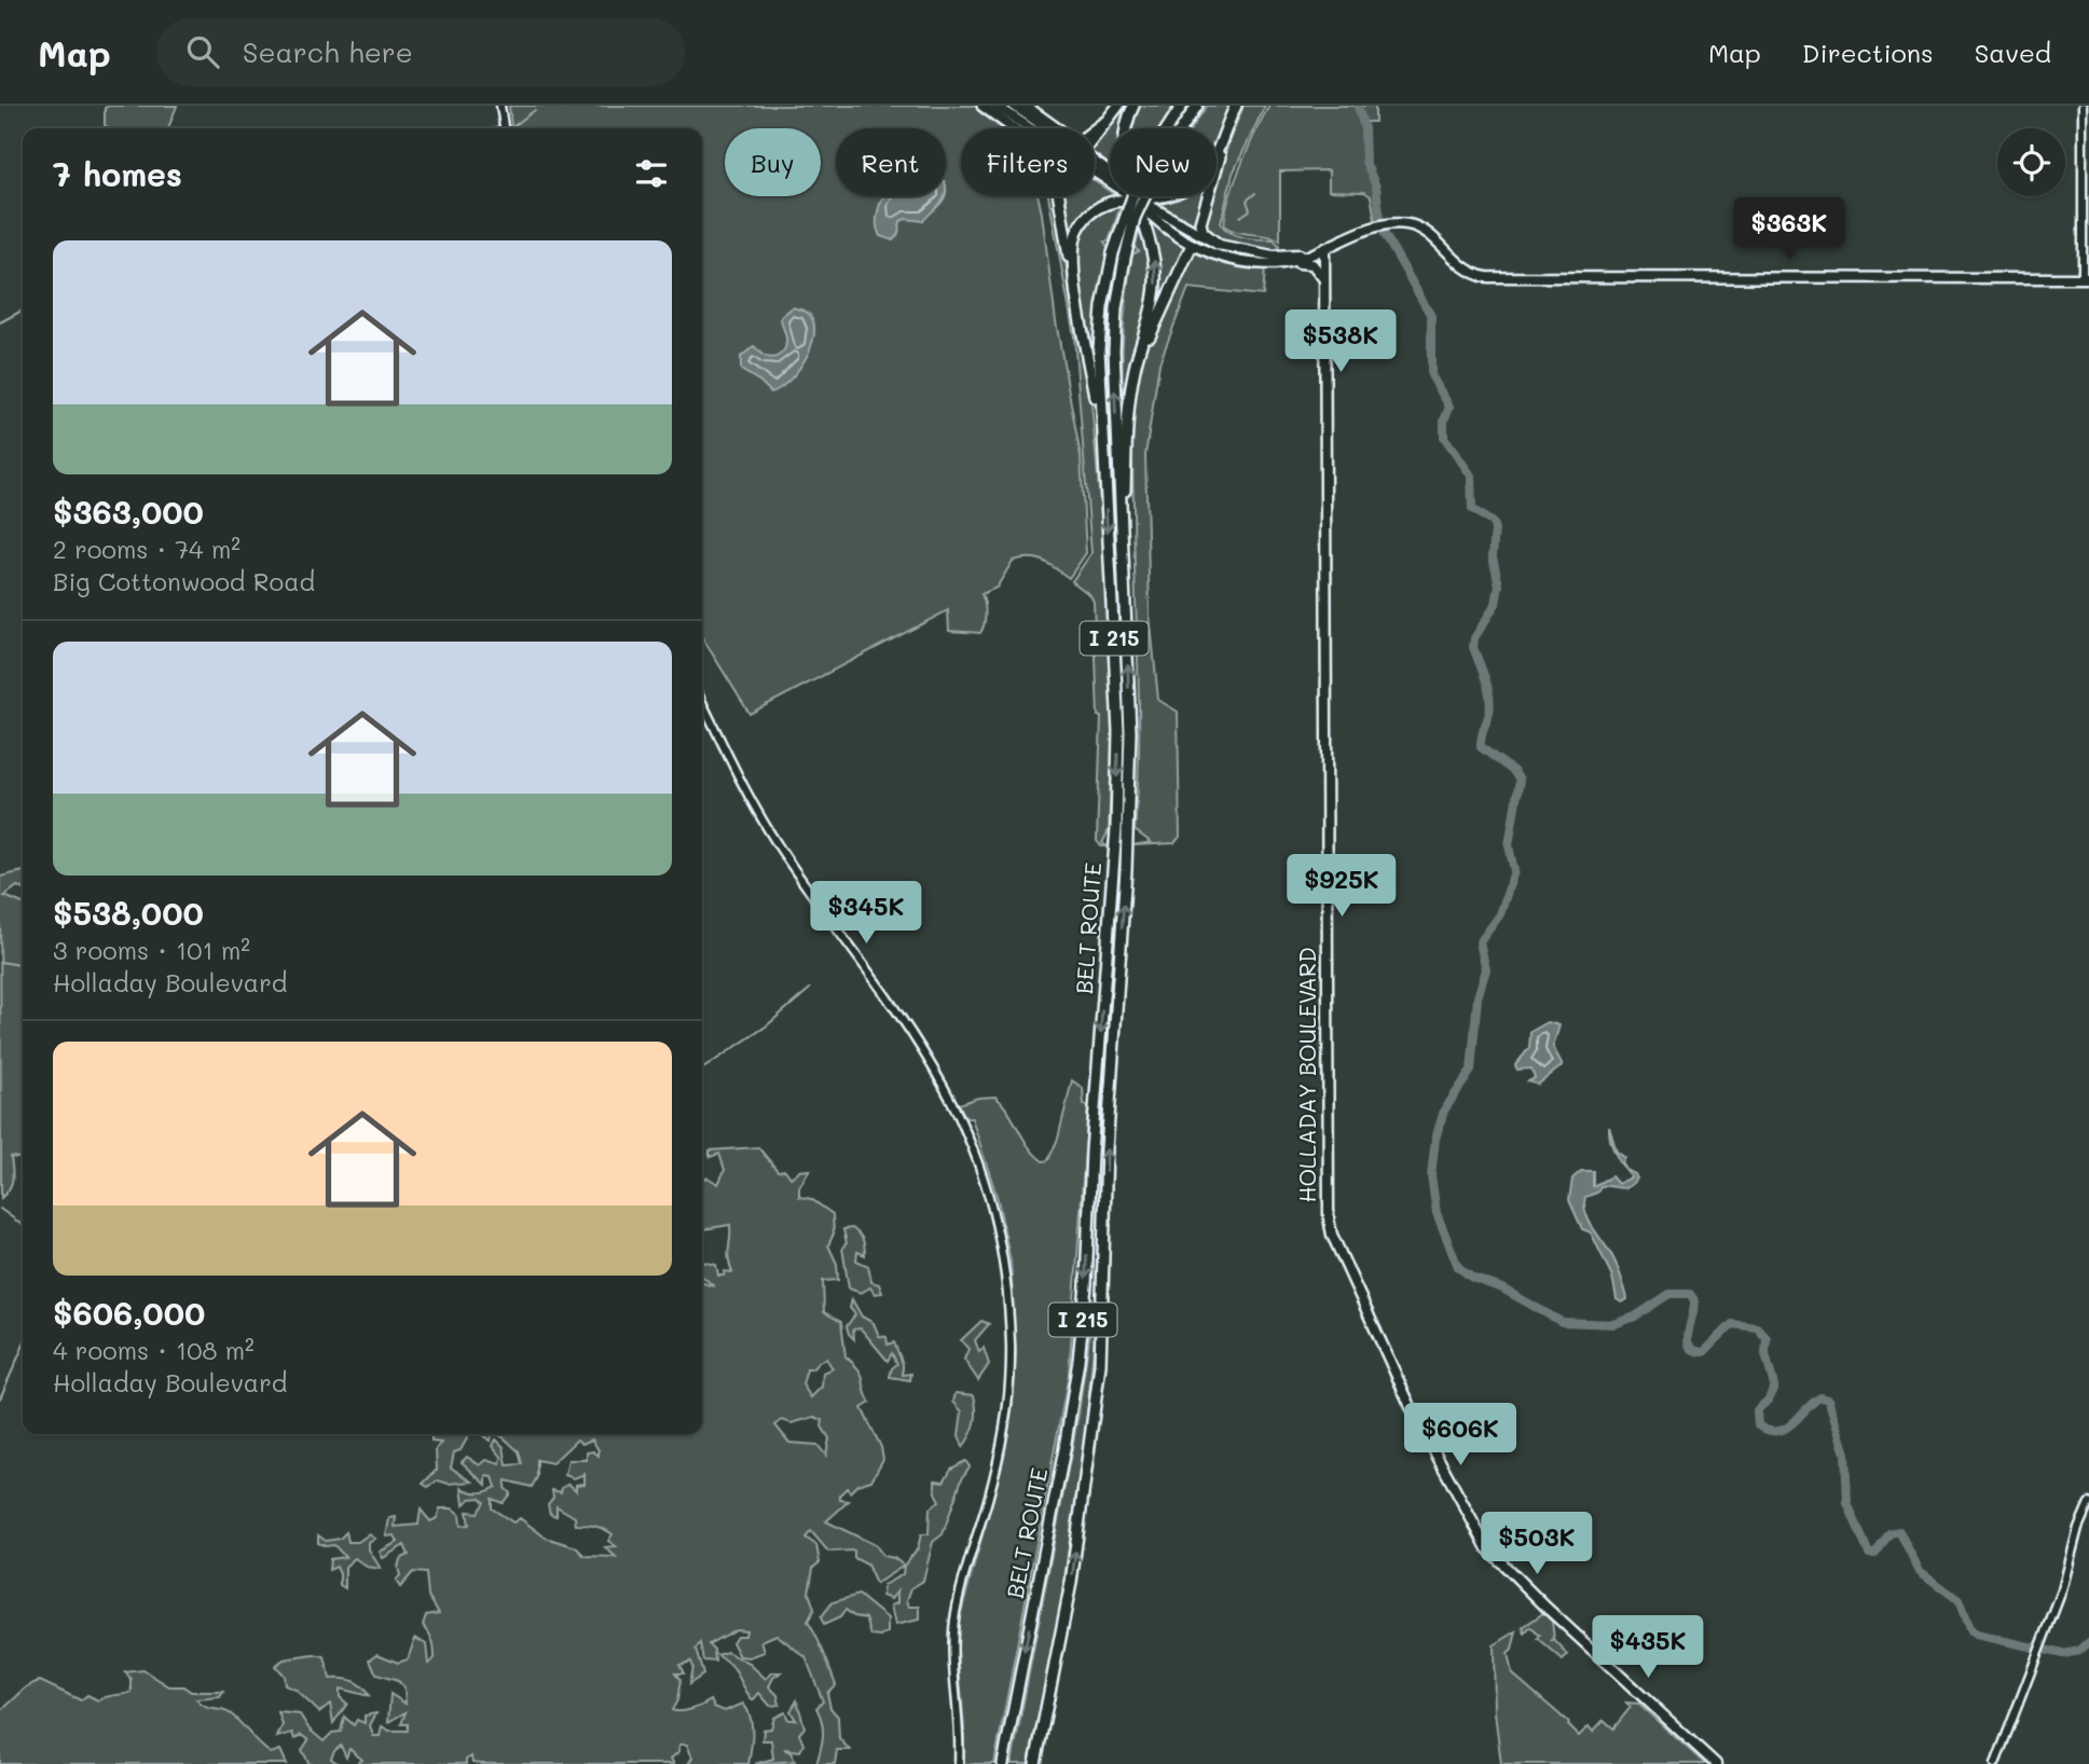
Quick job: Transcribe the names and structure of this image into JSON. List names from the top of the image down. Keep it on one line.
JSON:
{"streets":{"highway":["I 215","BELT ROUTE"],"main road":["HOLLADAY BOULEVARD"]},"page":{"header":"Map","search":"Search here","nav":["Map","Directions","Saved"],"chip":["Buy","Rent","Filters","New"],"heading":"7 homes","price":["$363K","$538K","$925K","$345K","$606K","$503K","$435K"],"list":[{"name":"$363,000","note":"2 rooms · 74 m² · Big Cottonwood Road"},{"name":"$538,000","note":"3 rooms · 101 m² · Holladay Boulevard"},{"name":"$606,000","note":"4 rooms · 108 m² · Holladay Boulevard"}]}}
